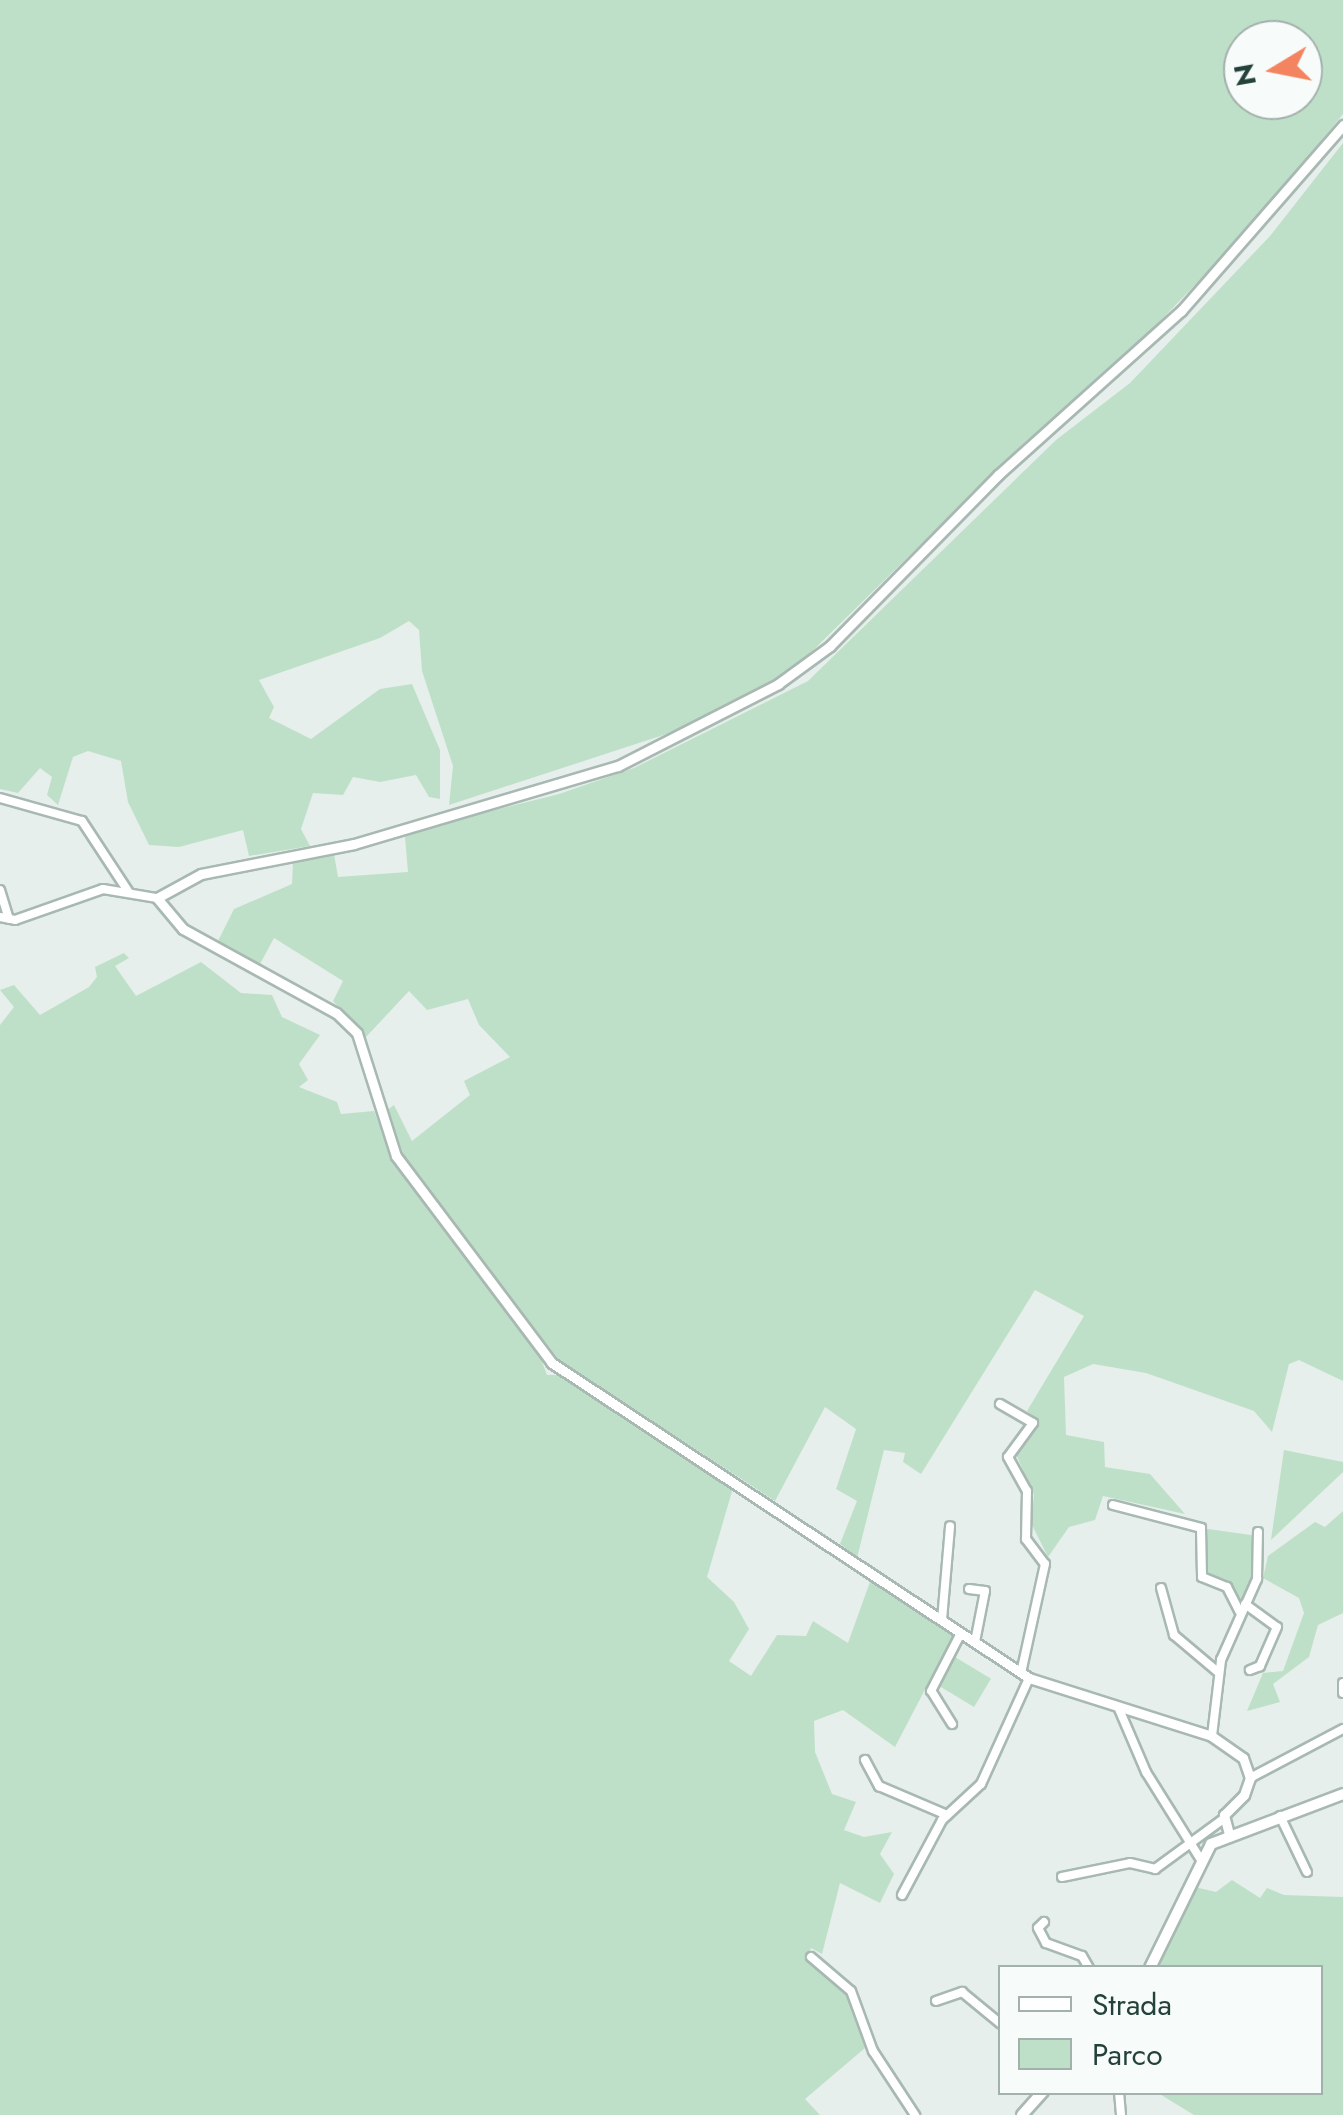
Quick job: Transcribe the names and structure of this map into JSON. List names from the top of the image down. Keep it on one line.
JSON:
{"legend":["Strada","Parco"],"north":"left"}
